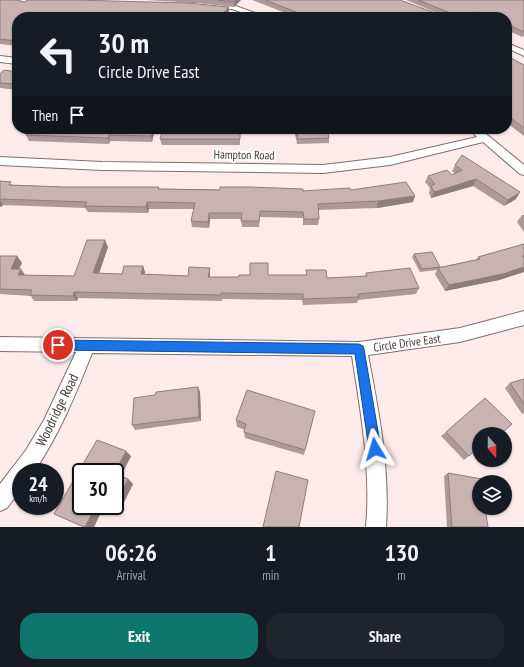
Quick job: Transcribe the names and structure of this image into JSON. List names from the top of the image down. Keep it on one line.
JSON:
{"streets":{"street":["Hampton Road","Circle Drive East","Woodridge Road"]},"crossings":[["Circle Drive East","Woodridge Road"]],"north":"bottom","page":{"turn":["30 m","Circle Drive East"],"then":"Then","speed":"24 km/h","limit":"30","eta":["06:26","Arrival","1","min","130","m"],"buttons":["Exit","Share"]}}
